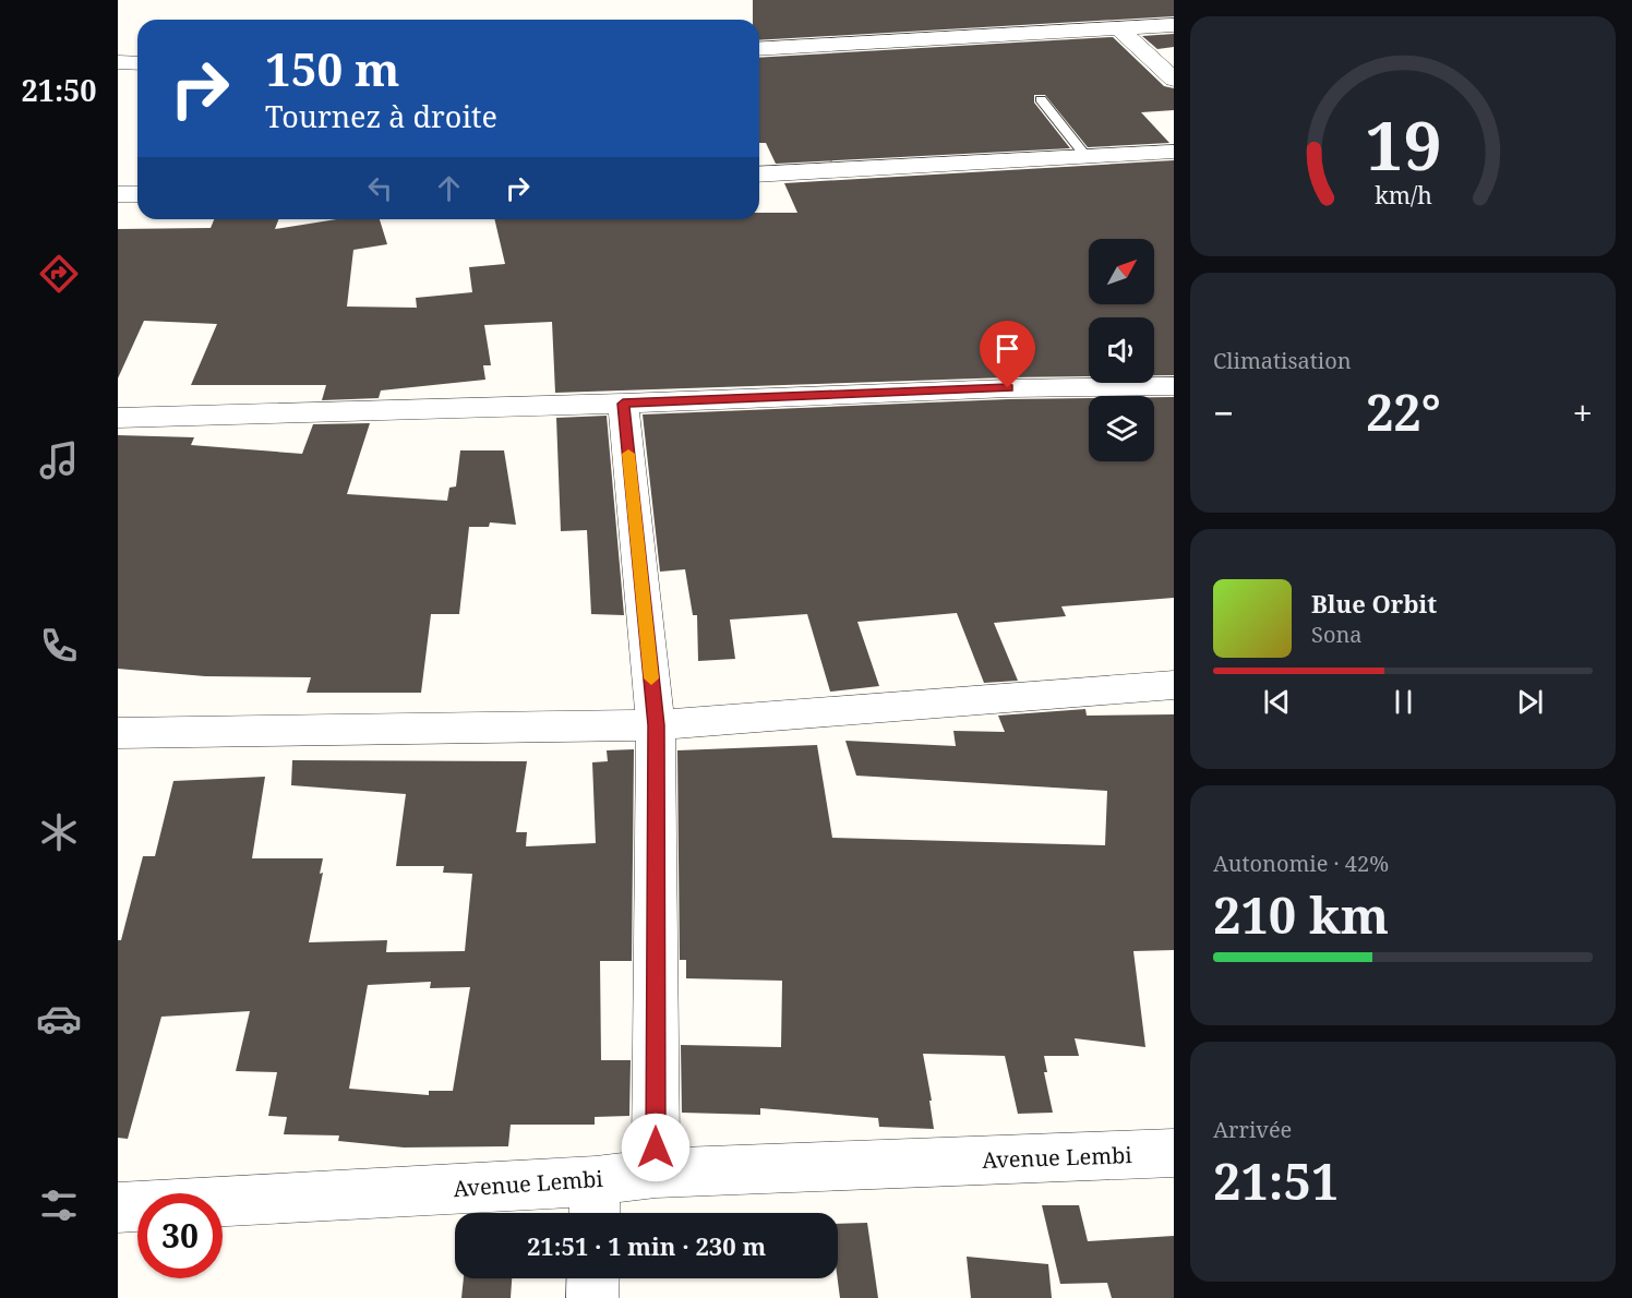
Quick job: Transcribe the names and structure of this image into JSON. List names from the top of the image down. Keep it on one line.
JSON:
{"streets":{"street":["Avenue Lembi"]},"north":"top right","page":{"tabs":"21:50","turn":["150 m","Tournez à droite"],"tile":["Climatisation",["Autonomie · 42%","210 km"],["Arrivée","21:51"]],"heat":["−","22°","+"],"song":["Blue Orbit","Sona"],"limit":"30","trip":"21:51 · 1 min · 230 m","gauge":["19","km/h"]}}
